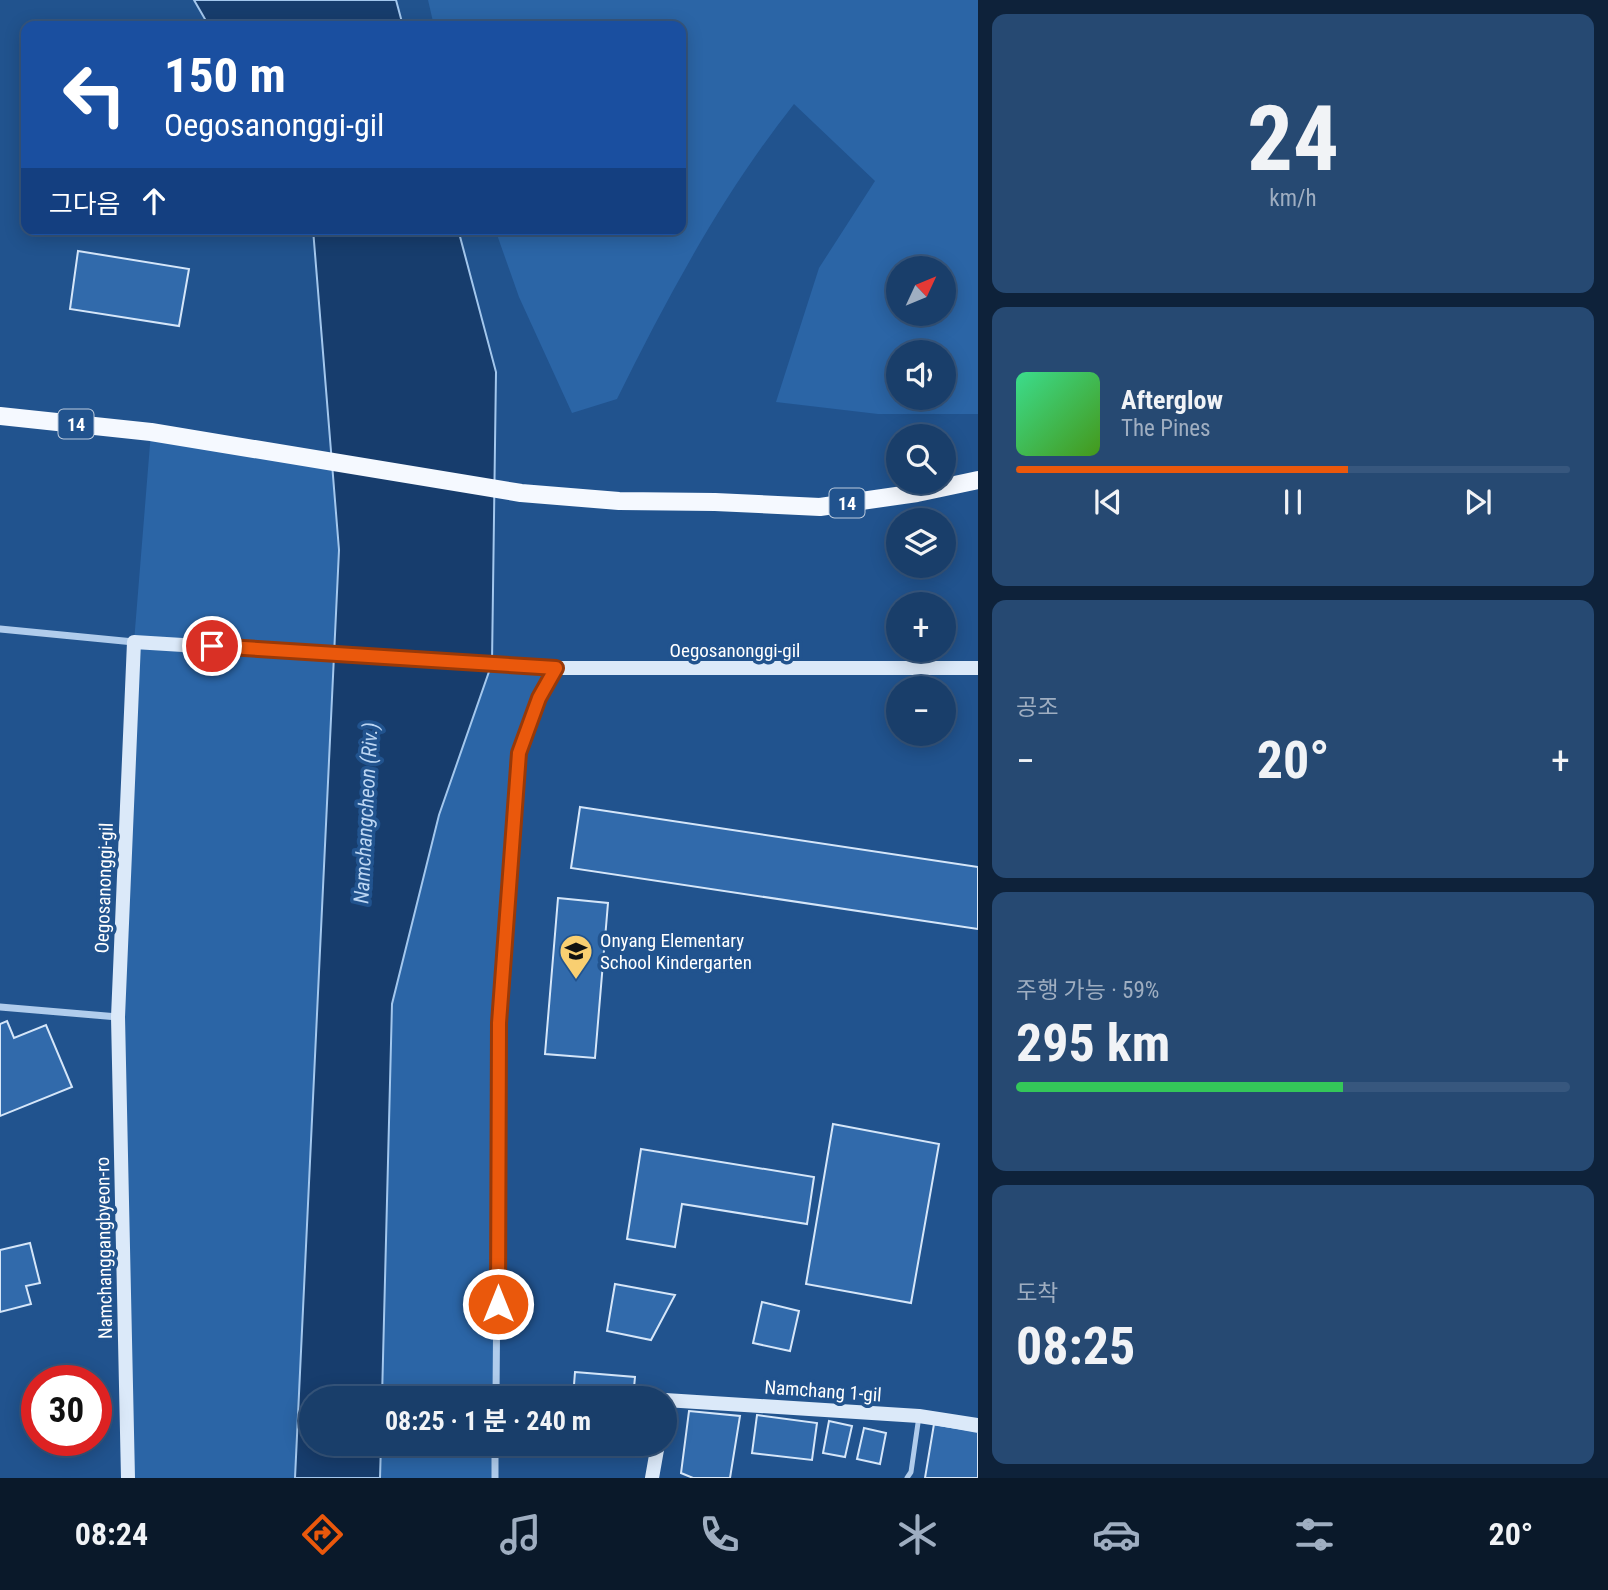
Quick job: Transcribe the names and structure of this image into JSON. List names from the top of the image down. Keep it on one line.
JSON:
{"streets":{"main road":["14"],"street":["Oegosanonggi-gil","Namchanggangbyeon-ro","Namchang 1-gil"]},"crossings":[["Oegosanonggi-gil","Namchanggangbyeon-ro"]],"water":["Namchangcheon (Riv.)"],"places":{"school or university":["Onyang Elementary School Kindergarten"]},"north":"top right","page":{"tile":[["24","km/h"],"공조",["주행 가능 · 59%","295 km"],["도착","08:25"]],"turn":["150 m","Oegosanonggi-gil"],"then":"그다음","map_buttons":["+","−"],"song":["Afterglow","The Pines"],"heat":["−","20°","+"],"limit":"30","trip":"08:25 · 1 분 · 240 m","tabs":["08:24","20°"]}}
